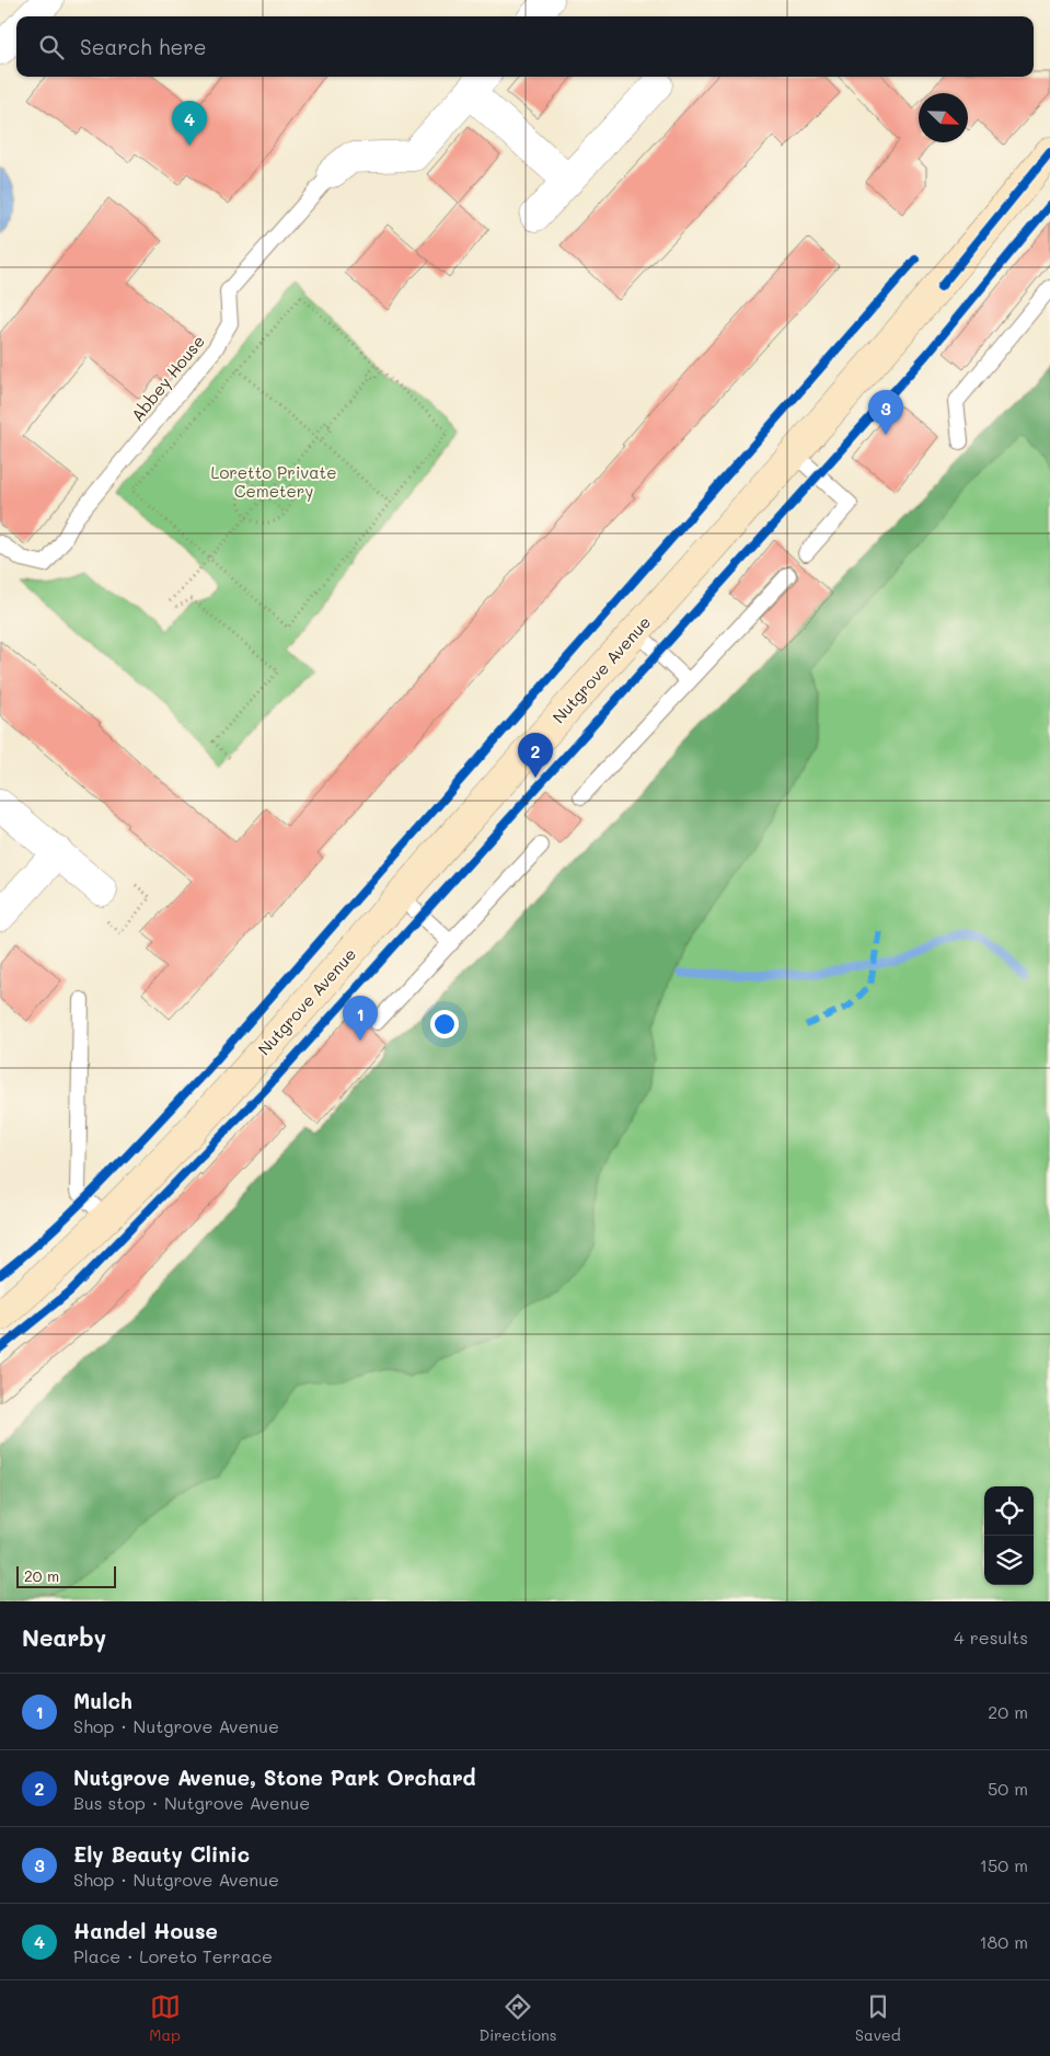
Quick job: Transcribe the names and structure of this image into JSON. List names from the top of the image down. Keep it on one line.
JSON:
{"streets":{"main road":["Nutgrove Avenue"],"lane":["Abbey House"]},"parks":["Loretto Private Cemetery"],"scale_bar":"20 m","north":"bottom right","page":{"search":"Search here","pins":["4","3","2","1"],"scale":"20 m","heading":["Nearby","4 results"],"list":[{"mark":"1","name":"Mulch","note":"Shop · Nutgrove Avenue","value":"20 m"},{"mark":"2","name":"Nutgrove Avenue, Stone Park Orchard","note":"Bus stop · Nutgrove Avenue","value":"50 m"},{"mark":"3","name":"Ely Beauty Clinic","note":"Shop · Nutgrove Avenue","value":"150 m"},{"mark":"4","name":"Handel House","note":"Place · Loreto Terrace","value":"180 m"}],"nav":["Map","Directions","Saved"]}}
